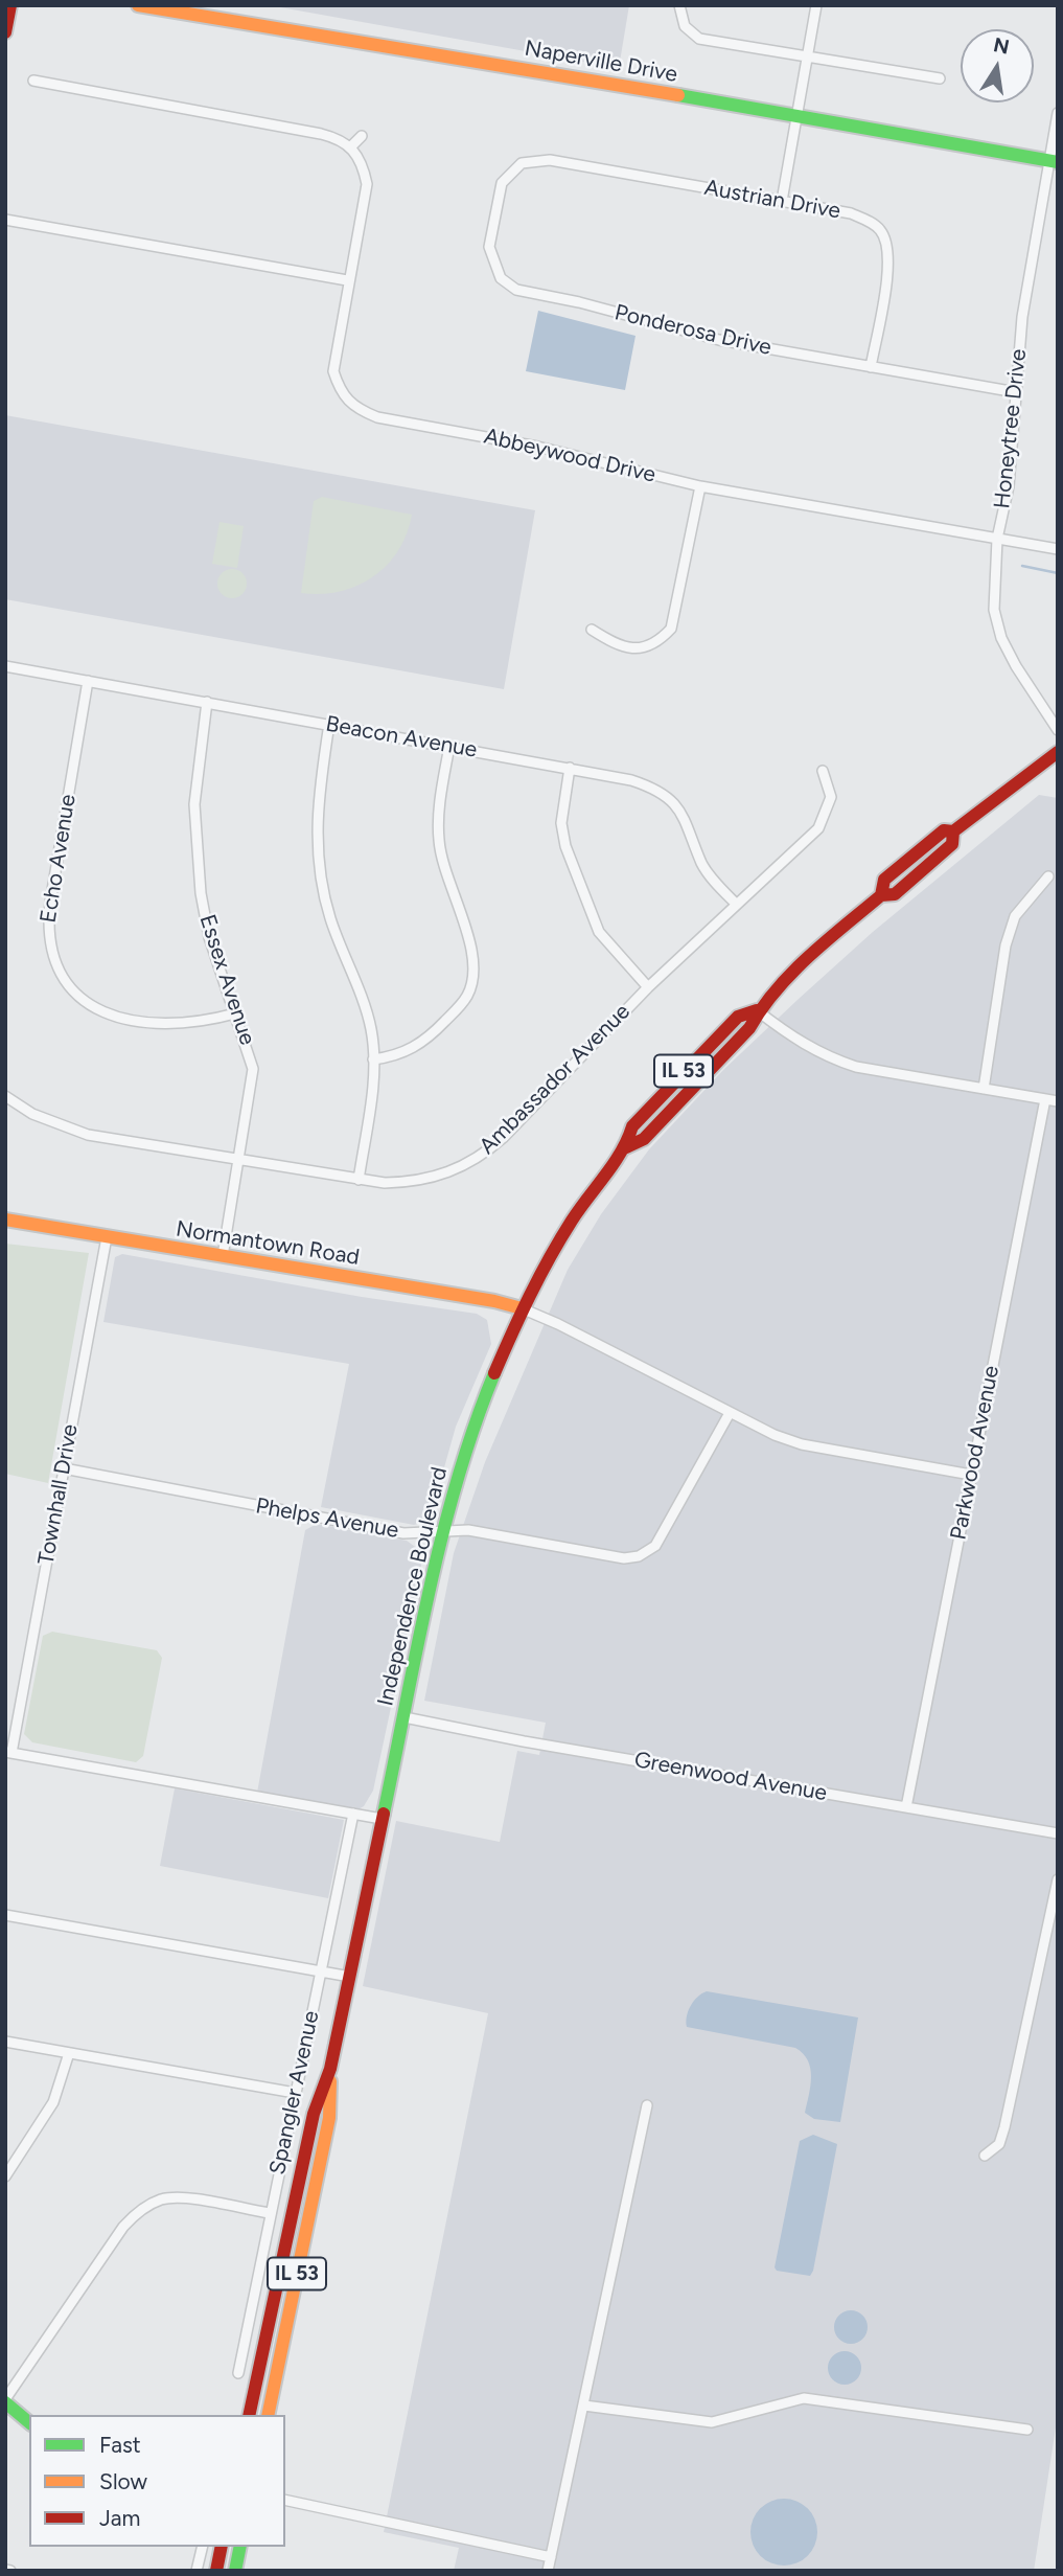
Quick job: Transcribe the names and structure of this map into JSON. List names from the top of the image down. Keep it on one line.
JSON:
{"streets":{"main road":["Naperville Drive","IL 53","Normantown Road","Independence Boulevard"],"street":["Austrian Drive","Ponderosa Drive","Honeytree Drive","Abbeywood Drive","Beacon Avenue","Echo Avenue","Essex Avenue","Ambassador Avenue","Parkwood Avenue","Townhall Drive","Phelps Avenue","Greenwood Avenue","Spangler Avenue"]},"crossings":[["Naperville Drive","Honeytree Drive"],["Austrian Drive","Ponderosa Drive"],["Ponderosa Drive","Honeytree Drive"],["Honeytree Drive","Abbeywood Drive"],["Beacon Avenue","Echo Avenue"],["Beacon Avenue","Essex Avenue"],["Beacon Avenue","Ambassador Avenue"],["Echo Avenue","Essex Avenue"],["Essex Avenue","Ambassador Avenue"],["Essex Avenue","Normantown Road"],["Normantown Road","Townhall Drive"],["Normantown Road","Independence Boulevard"],["Parkwood Avenue","Greenwood Avenue"],["Townhall Drive","Phelps Avenue"],["Phelps Avenue","Independence Boulevard"],["Independence Boulevard","Greenwood Avenue"]],"legend":["Fast","Slow","Jam"],"north":"top"}
